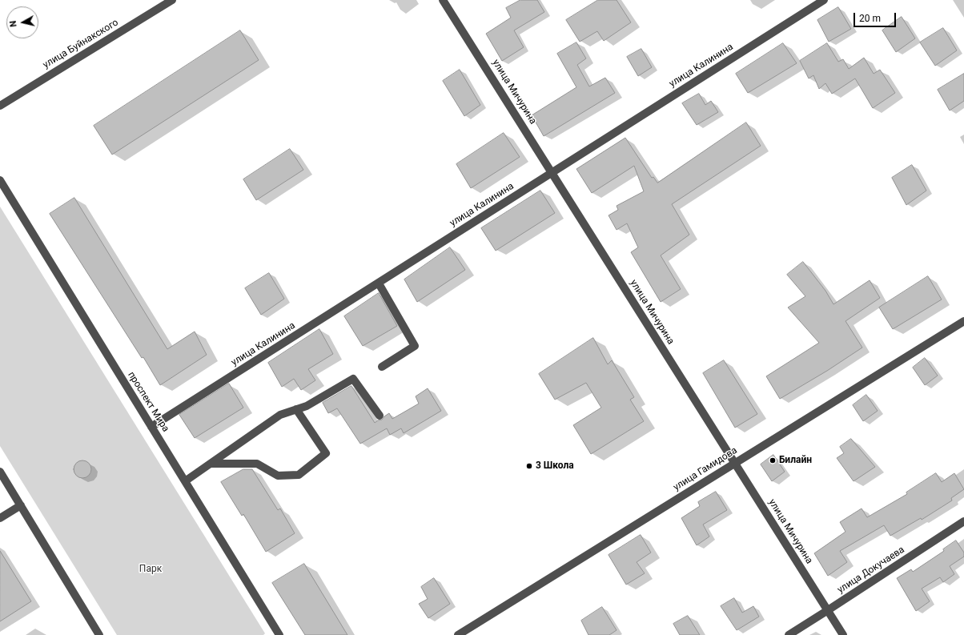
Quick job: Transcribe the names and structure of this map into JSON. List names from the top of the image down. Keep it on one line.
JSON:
{"streets":{"street":["улица Буйнакского","улица Калинина","улица Мичурина","проспект Мира","улица Гамидова","улица Докучаева"]},"crossings":[["улица Калинина","улица Мичурина"],["улица Калинина","проспект Мира"],["улица Мичурина","улица Гамидова"],["улица Мичурина","улица Докучаева"]],"parks":["Парк"],"places":["Билайн","3 Школа"],"scale_bar":"20 m","north":"left"}
